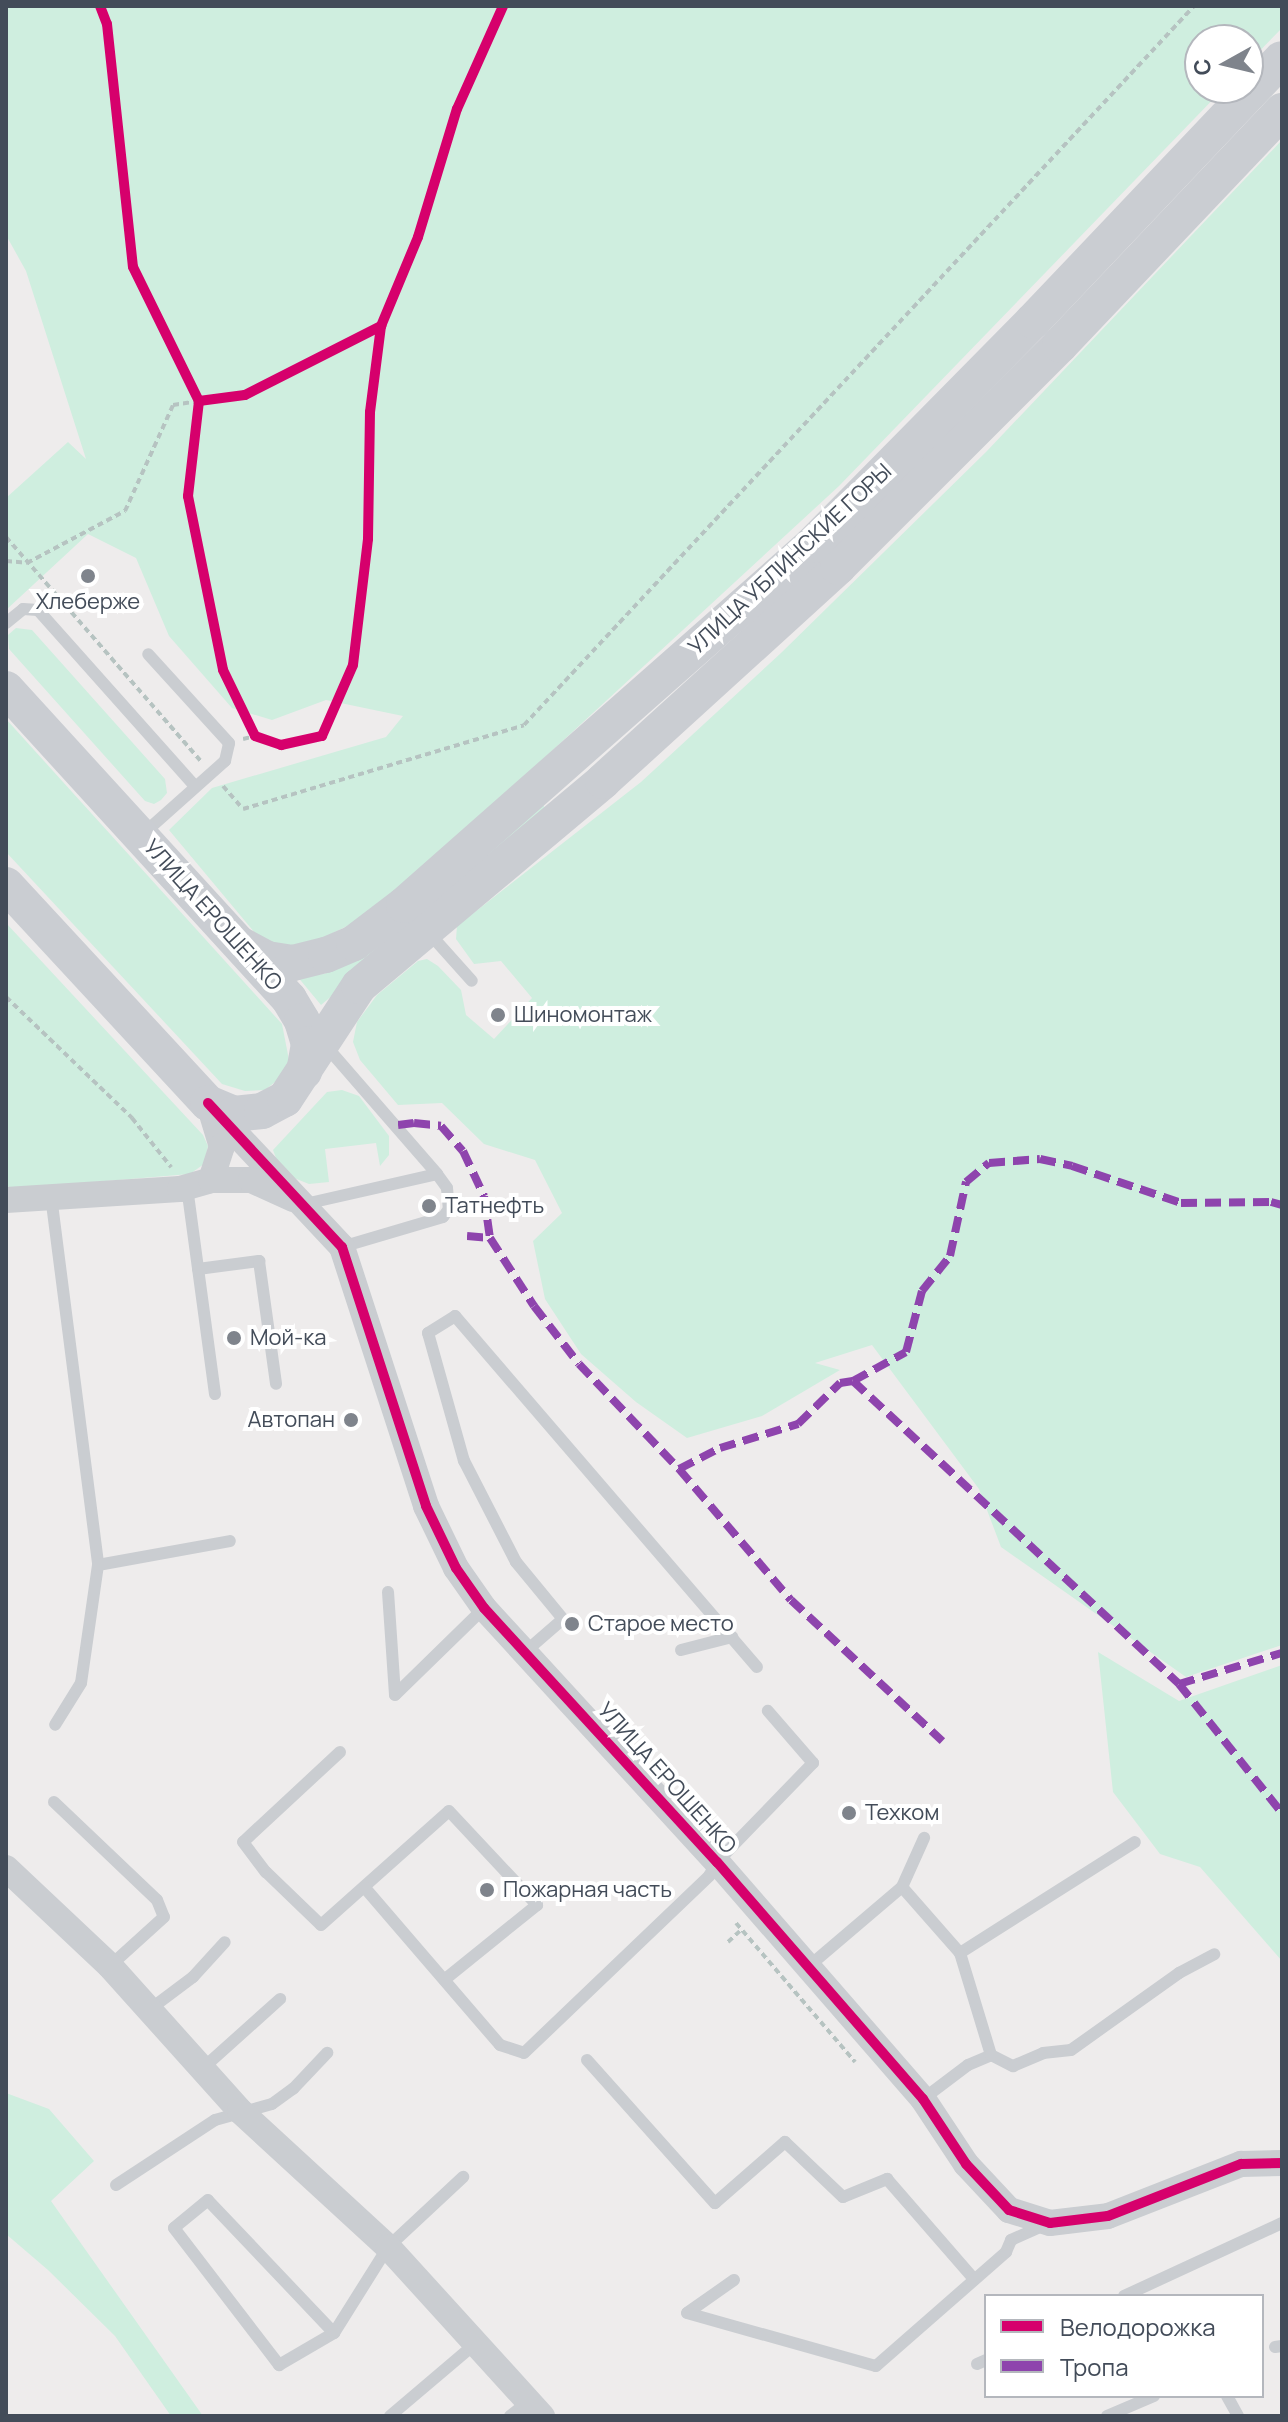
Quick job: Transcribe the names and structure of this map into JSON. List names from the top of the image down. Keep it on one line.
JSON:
{"streets":{"main road":["УЛИЦА УБЛИНСКИЕ ГОРЫ","УЛИЦА ЕРОШЕНКО"]},"crossings":[["УЛИЦА УБЛИНСКИЕ ГОРЫ","УЛИЦА ЕРОШЕНКО"]],"places":["Хлеберже","Шиномонтаж","Татнефть","Мой-ка","Автопан","Старое место","Техком","Пожарная часть"],"legend":["Велодорожка","Тропа"],"north":"left"}
